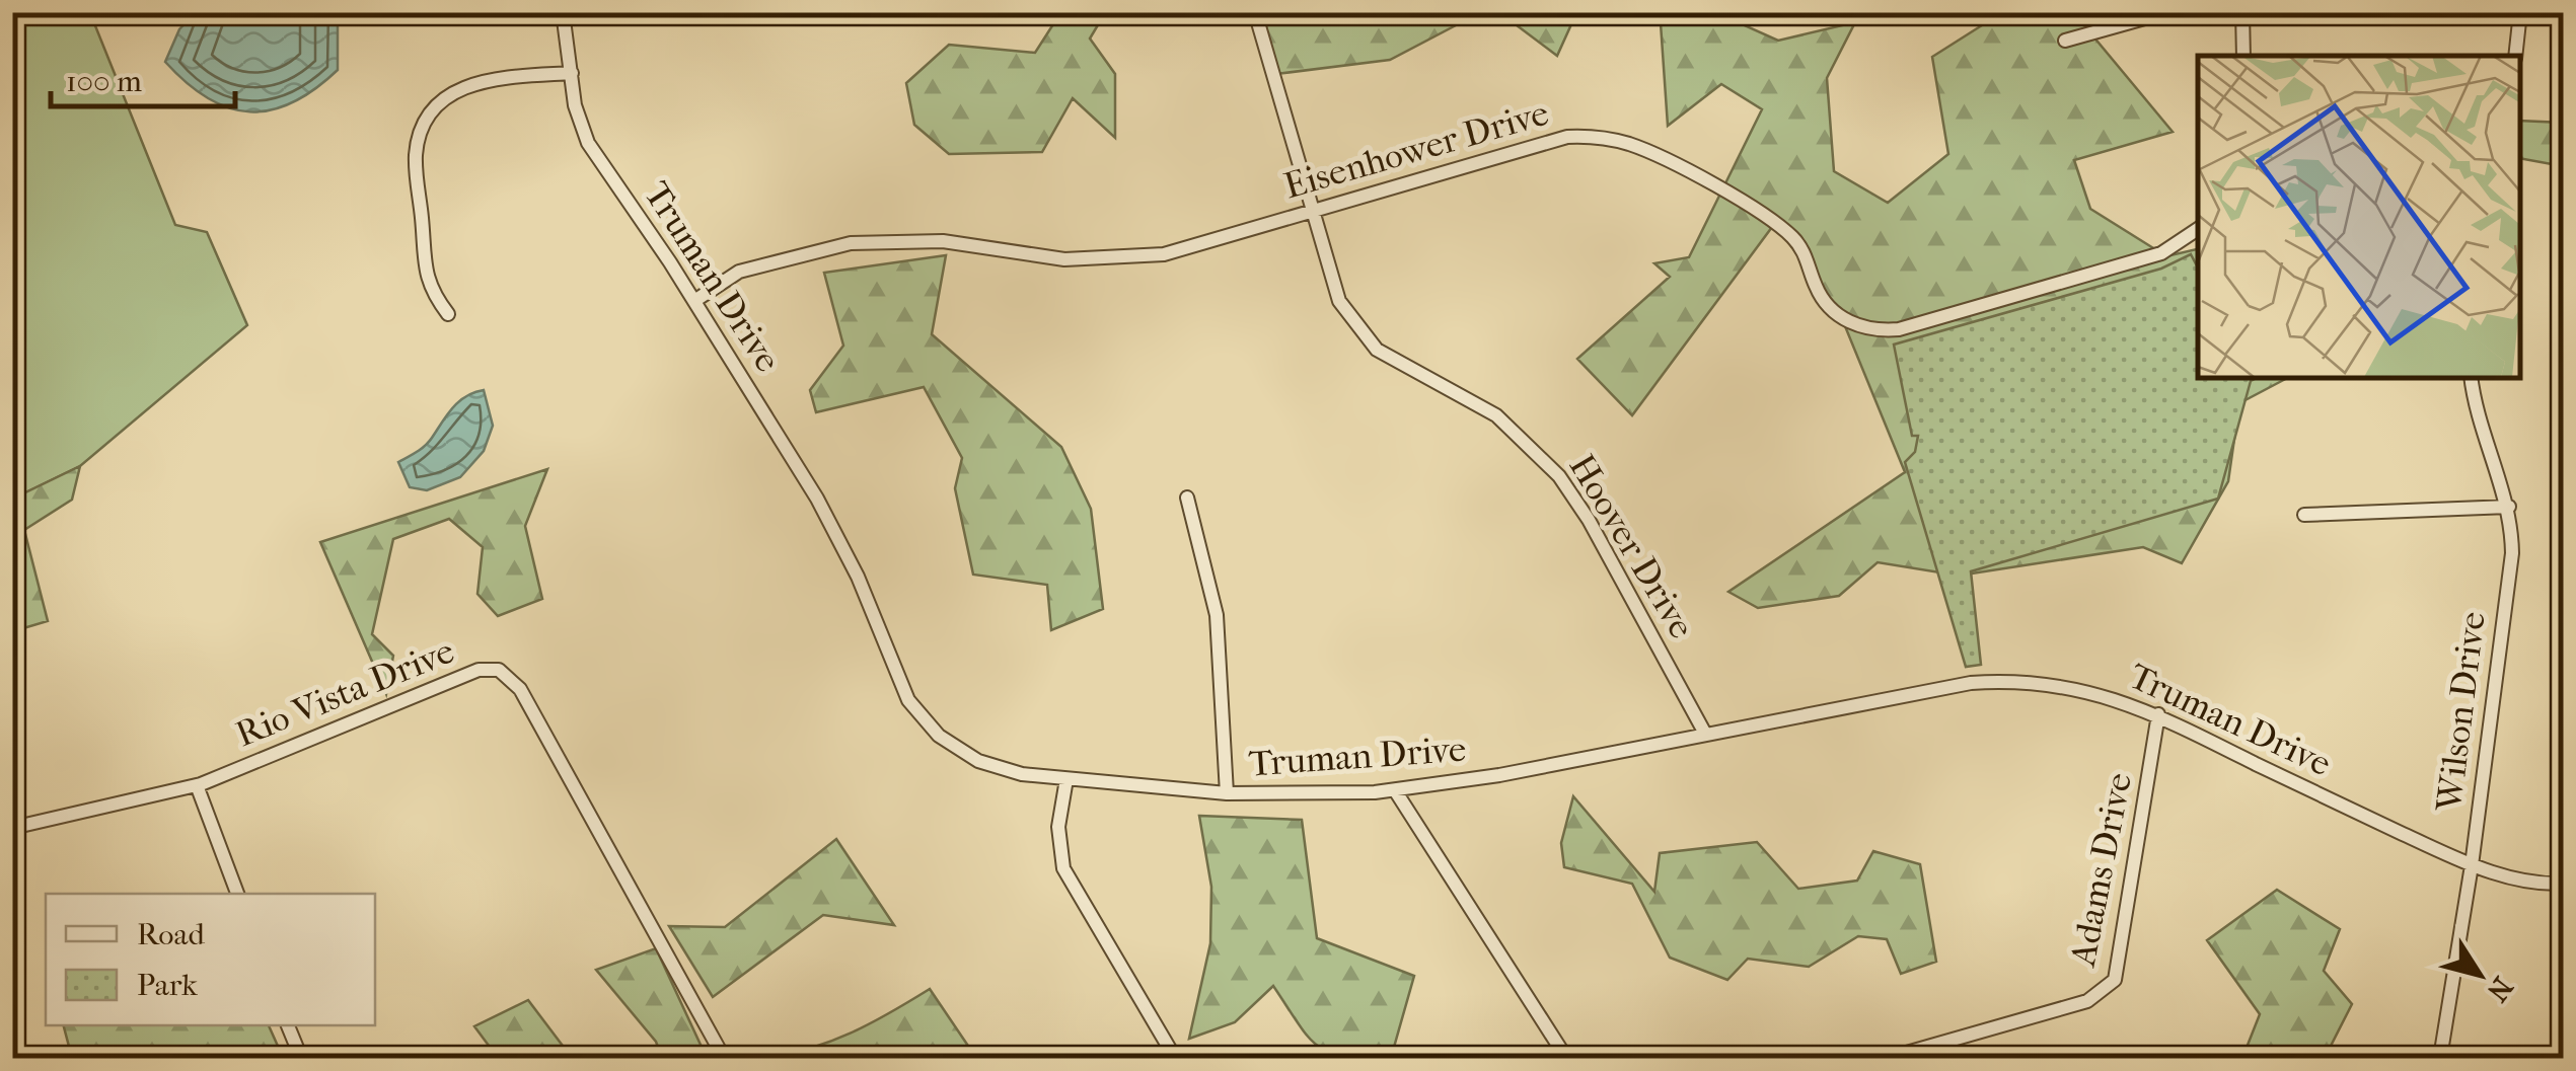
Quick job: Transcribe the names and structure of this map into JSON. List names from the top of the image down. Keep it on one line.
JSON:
{"streets":{"street":["Eisenhower Drive","Truman Drive","Hoover Drive","Rio Vista Drive","Wilson Drive","Adams Drive"]},"crossings":[["Eisenhower Drive","Truman Drive"],["Eisenhower Drive","Hoover Drive"],["Truman Drive","Hoover Drive"],["Truman Drive","Wilson Drive"],["Truman Drive","Adams Drive"]],"legend":["Road","Park"],"scale_bar":"100 m","north":"bottom right"}
